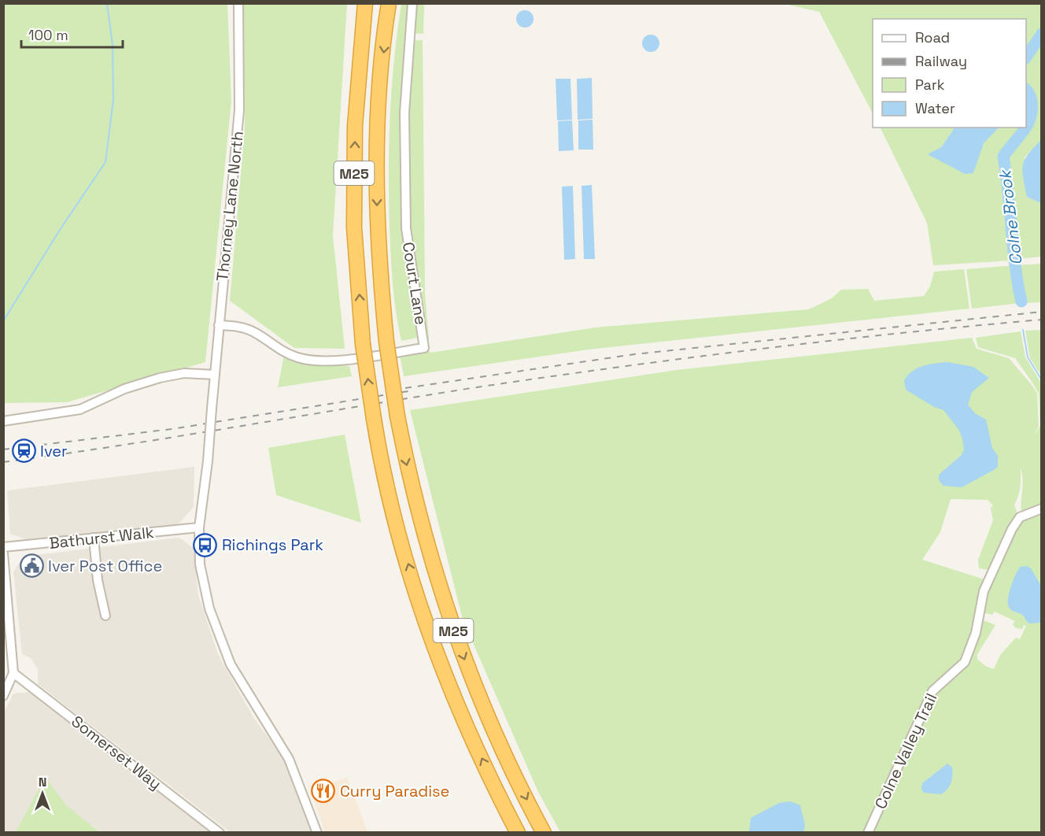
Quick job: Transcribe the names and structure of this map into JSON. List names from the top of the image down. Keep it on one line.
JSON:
{"streets":{"highway":["M25"],"street":["Thorney Lane North","Court Lane","Bathurst Walk","Colne Valley Trail","Somerset Way"]},"crossings":[["Thorney Lane North","Court Lane"],["Thorney Lane North","Bathurst Walk"]],"water":["Colne Brook"],"places":{"station":["Iver"],"bus stop":["Richings Park"],"public building":["Iver Post Office"],"restaurant":["Curry Paradise"]},"legend":["Road","Railway","Park","Water"],"scale_bar":"100 m","north":"top"}
